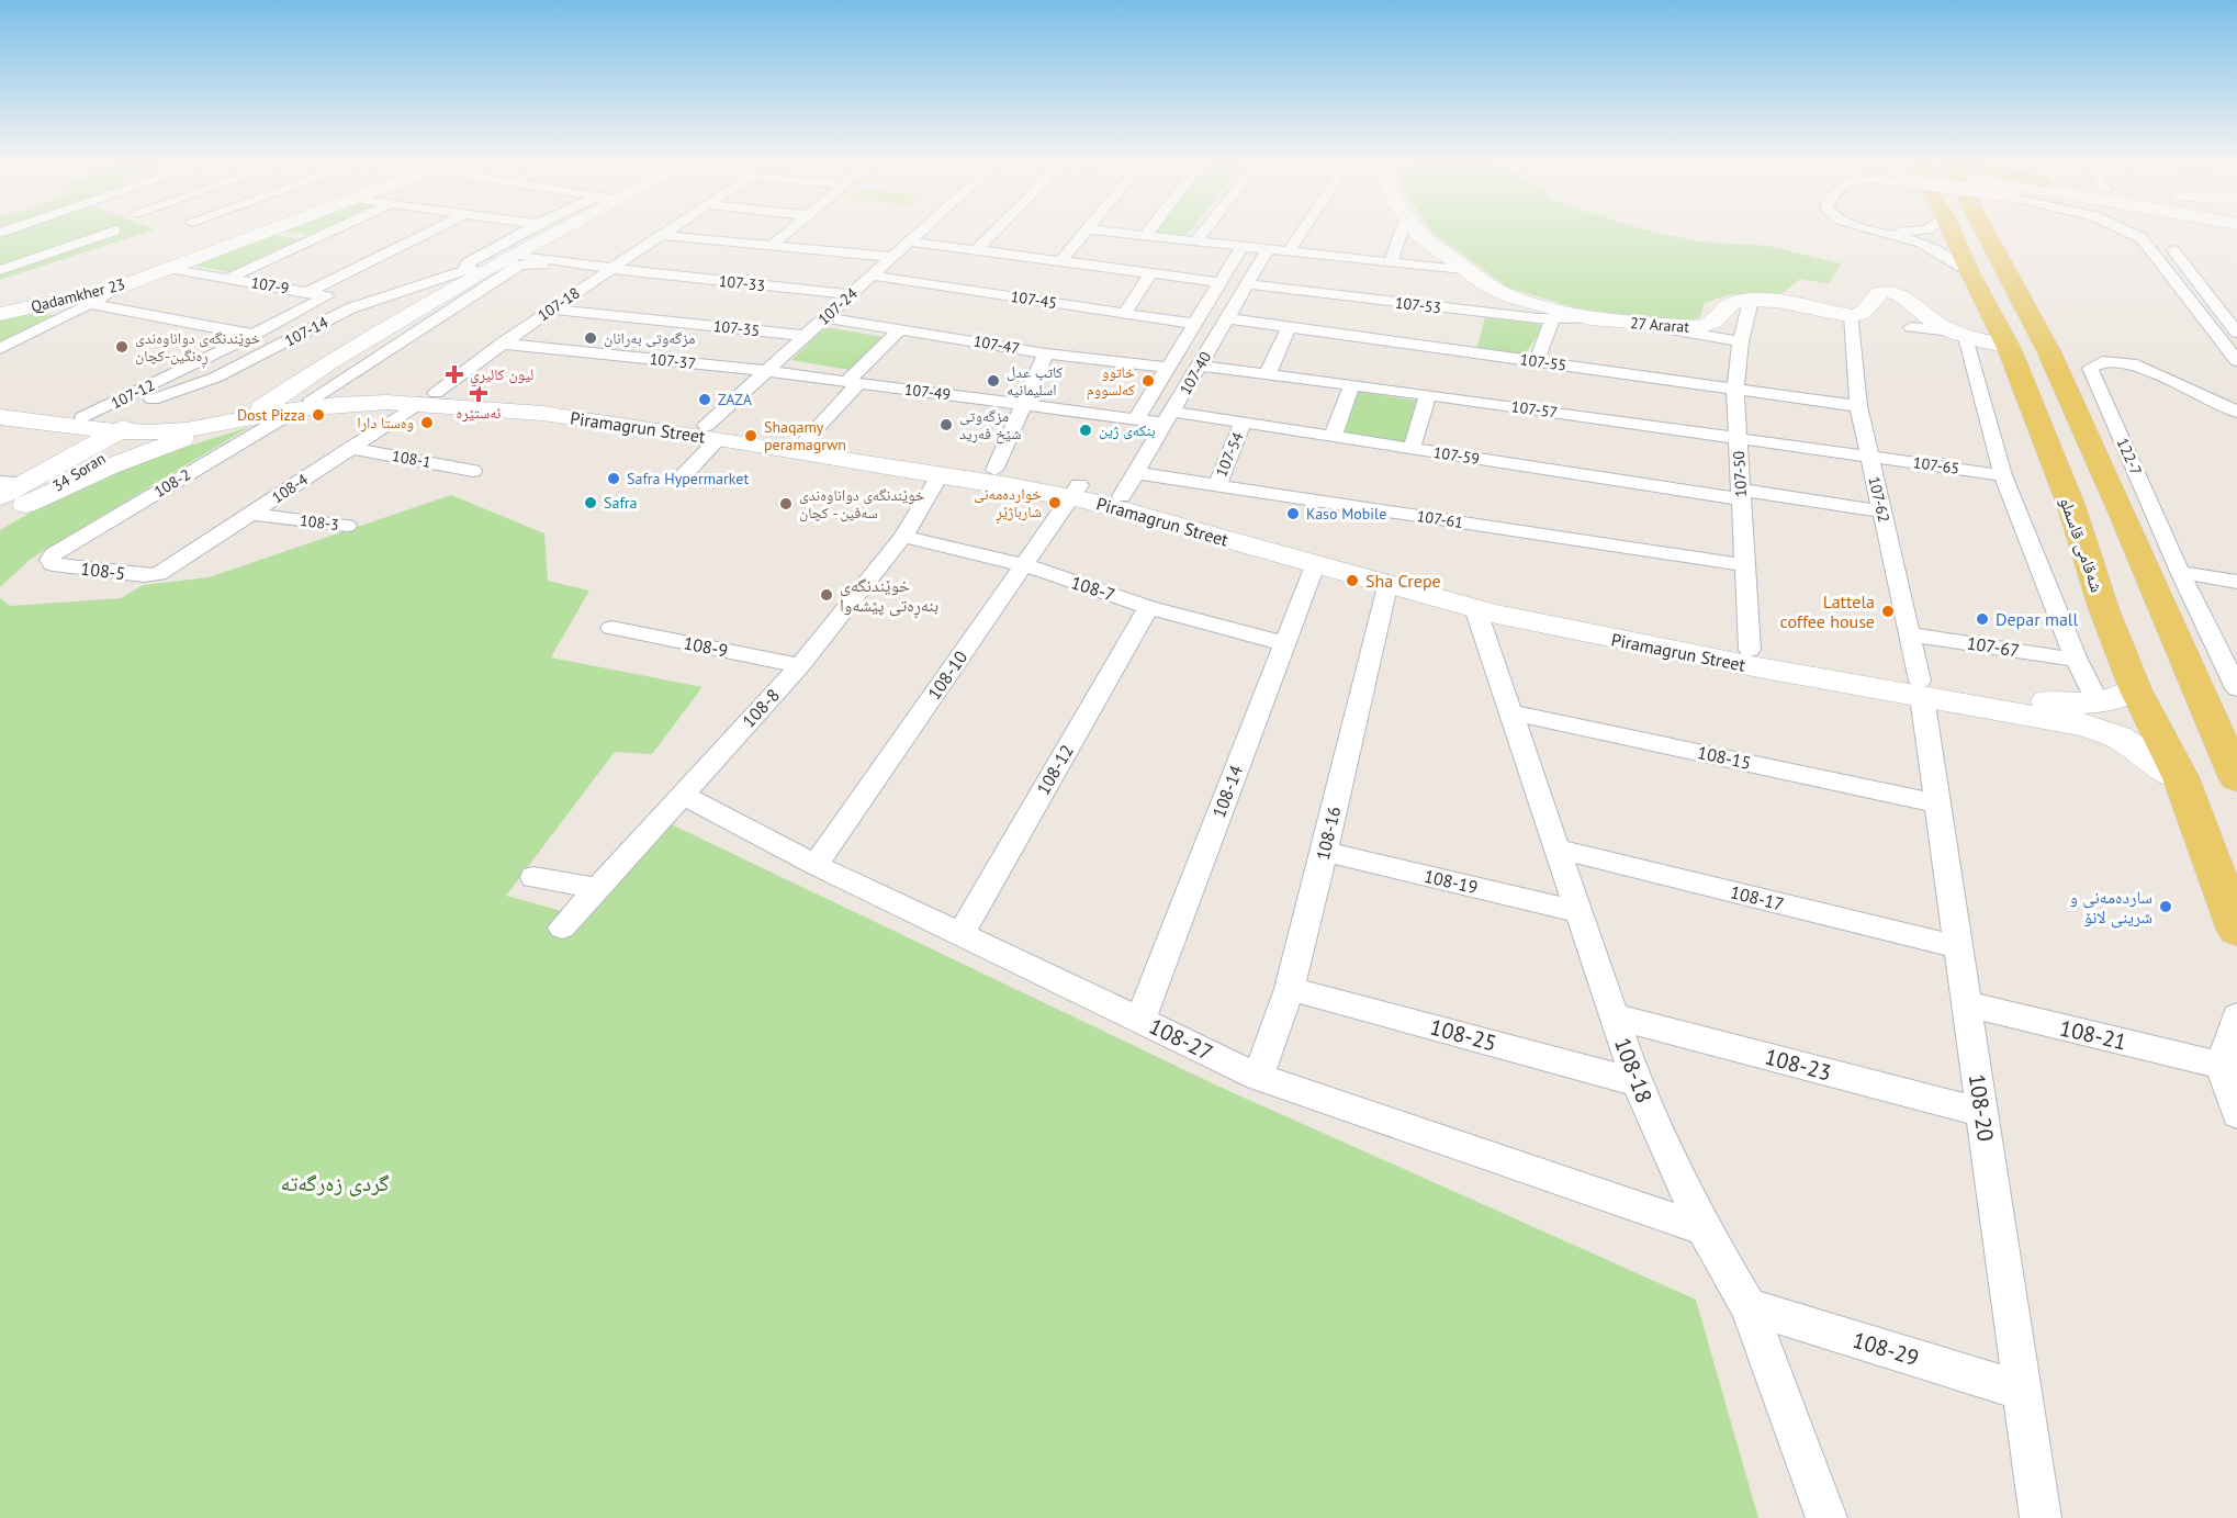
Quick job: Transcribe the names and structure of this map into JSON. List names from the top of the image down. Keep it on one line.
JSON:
{"streets":{"main road":["Qadamkher 23","27 Ararat","Piramagrun Street","34 Soran","شەقامی قاسملو"],"street":["107-33","107-9","107-45","107-18","107-53","107-24","107-35","107-14","107-47","107-37","107-55","107-40","107-49","107-12","107-57","107-54","107-59","122-7","108-1","107-65","107-50","108-2","108-4","107-62","107-61","108-3","108-5","108-7","108-9","107-67","108-10","108-8","108-15","108-12","108-14","108-16","108-19","108-17","108-25","108-21","108-27","108-23","108-18","108-20","108-29"]},"crossings":[["107-33","107-18"],["107-33","107-24"],["107-33","108-2"],["107-9","Qadamkher 23"],["107-9","107-14"],["107-9","107-12"],["107-45","107-24"],["107-18","107-35"],["107-18","107-37"],["107-18","Piramagrun Street"],["107-18","108-2"],["107-18","108-4"],["107-53","27 Ararat"],["107-53","107-40"],["107-24","107-35"],["107-24","107-47"],["107-24","107-37"],["107-24","107-49"],["107-24","Piramagrun Street"],["27 Ararat","107-50"],["107-14","107-12"],["107-14","Piramagrun Street"],["107-14","34 Soran"],["107-37","107-49"],["107-55","107-40"],["107-55","107-50"],["107-55","107-62"],["107-40","107-49"],["107-40","107-57"],["107-40","Piramagrun Street"],["107-40","107-59"],["107-40","107-61"],["107-49","107-59"],["107-12","Piramagrun Street"],["107-12","34 Soran"],["107-57","107-65"],["107-57","107-50"],["107-57","107-62"],["Piramagrun Street","34 Soran"],["Piramagrun Street","107-50"],["Piramagrun Street","108-2"],["Piramagrun Street","108-4"],["Piramagrun Street","107-62"],["Piramagrun Street","107-61"],["Piramagrun Street","شەقامی قاسملو"],["Piramagrun Street","108-10"],["Piramagrun Street","108-8"],["Piramagrun Street","108-14"],["Piramagrun Street","108-16"],["Piramagrun Street","108-18"],["Piramagrun Street","108-20"],["107-54","107-59"],["107-54","107-61"],["107-59","107-50"],["107-59","107-62"],["108-1","108-4"],["107-65","107-62"],["107-50","107-61"],["108-2","108-5"],["108-4","108-3"],["108-4","108-5"],["107-62","107-67"],["107-62","108-20"],["108-7","108-10"],["108-7","108-8"],["108-7","108-12"],["108-7","108-14"],["108-9","108-8"],["108-10","108-27"],["108-8","108-27"],["108-15","108-18"],["108-15","108-20"],["108-12","108-27"],["108-14","108-27"],["108-16","108-19"],["108-16","108-25"],["108-16","108-27"],["108-19","108-18"],["108-17","108-18"],["108-17","108-20"],["108-25","108-18"],["108-21","108-20"],["108-27","108-18"],["108-23","108-18"],["108-23","108-20"],["108-18","108-29"],["108-20","108-29"]],"parks":["گردی زەرگەتە"],"places":{"other":["مزگەوتی بەرانان","خوێندنگەی دواناوەندی ڕەنگین-کچان","كاتب عدل اسليمانيه","خاتوو کەلسووم","ZAZA","Dost Pizza","وەستا دارا","مزگه‌وتی شێخ فه‌رید","بنکەی ژین","Shaqamy peramagrwn","Safra Hypermarket","Safra","خواردەمەنی شارباژێڕ","خوێندنگەی دواناوەندی سەفین - کچان","Kaso Mobile","Sha Crepe","خوێندنگەی بنەڕەتی پێشەوا","Lattela coffee house","Depar mall","ساردەمەنی و شرینی لانۆ"],"health":["ليون كاليري","ئەستێرە"]}}
